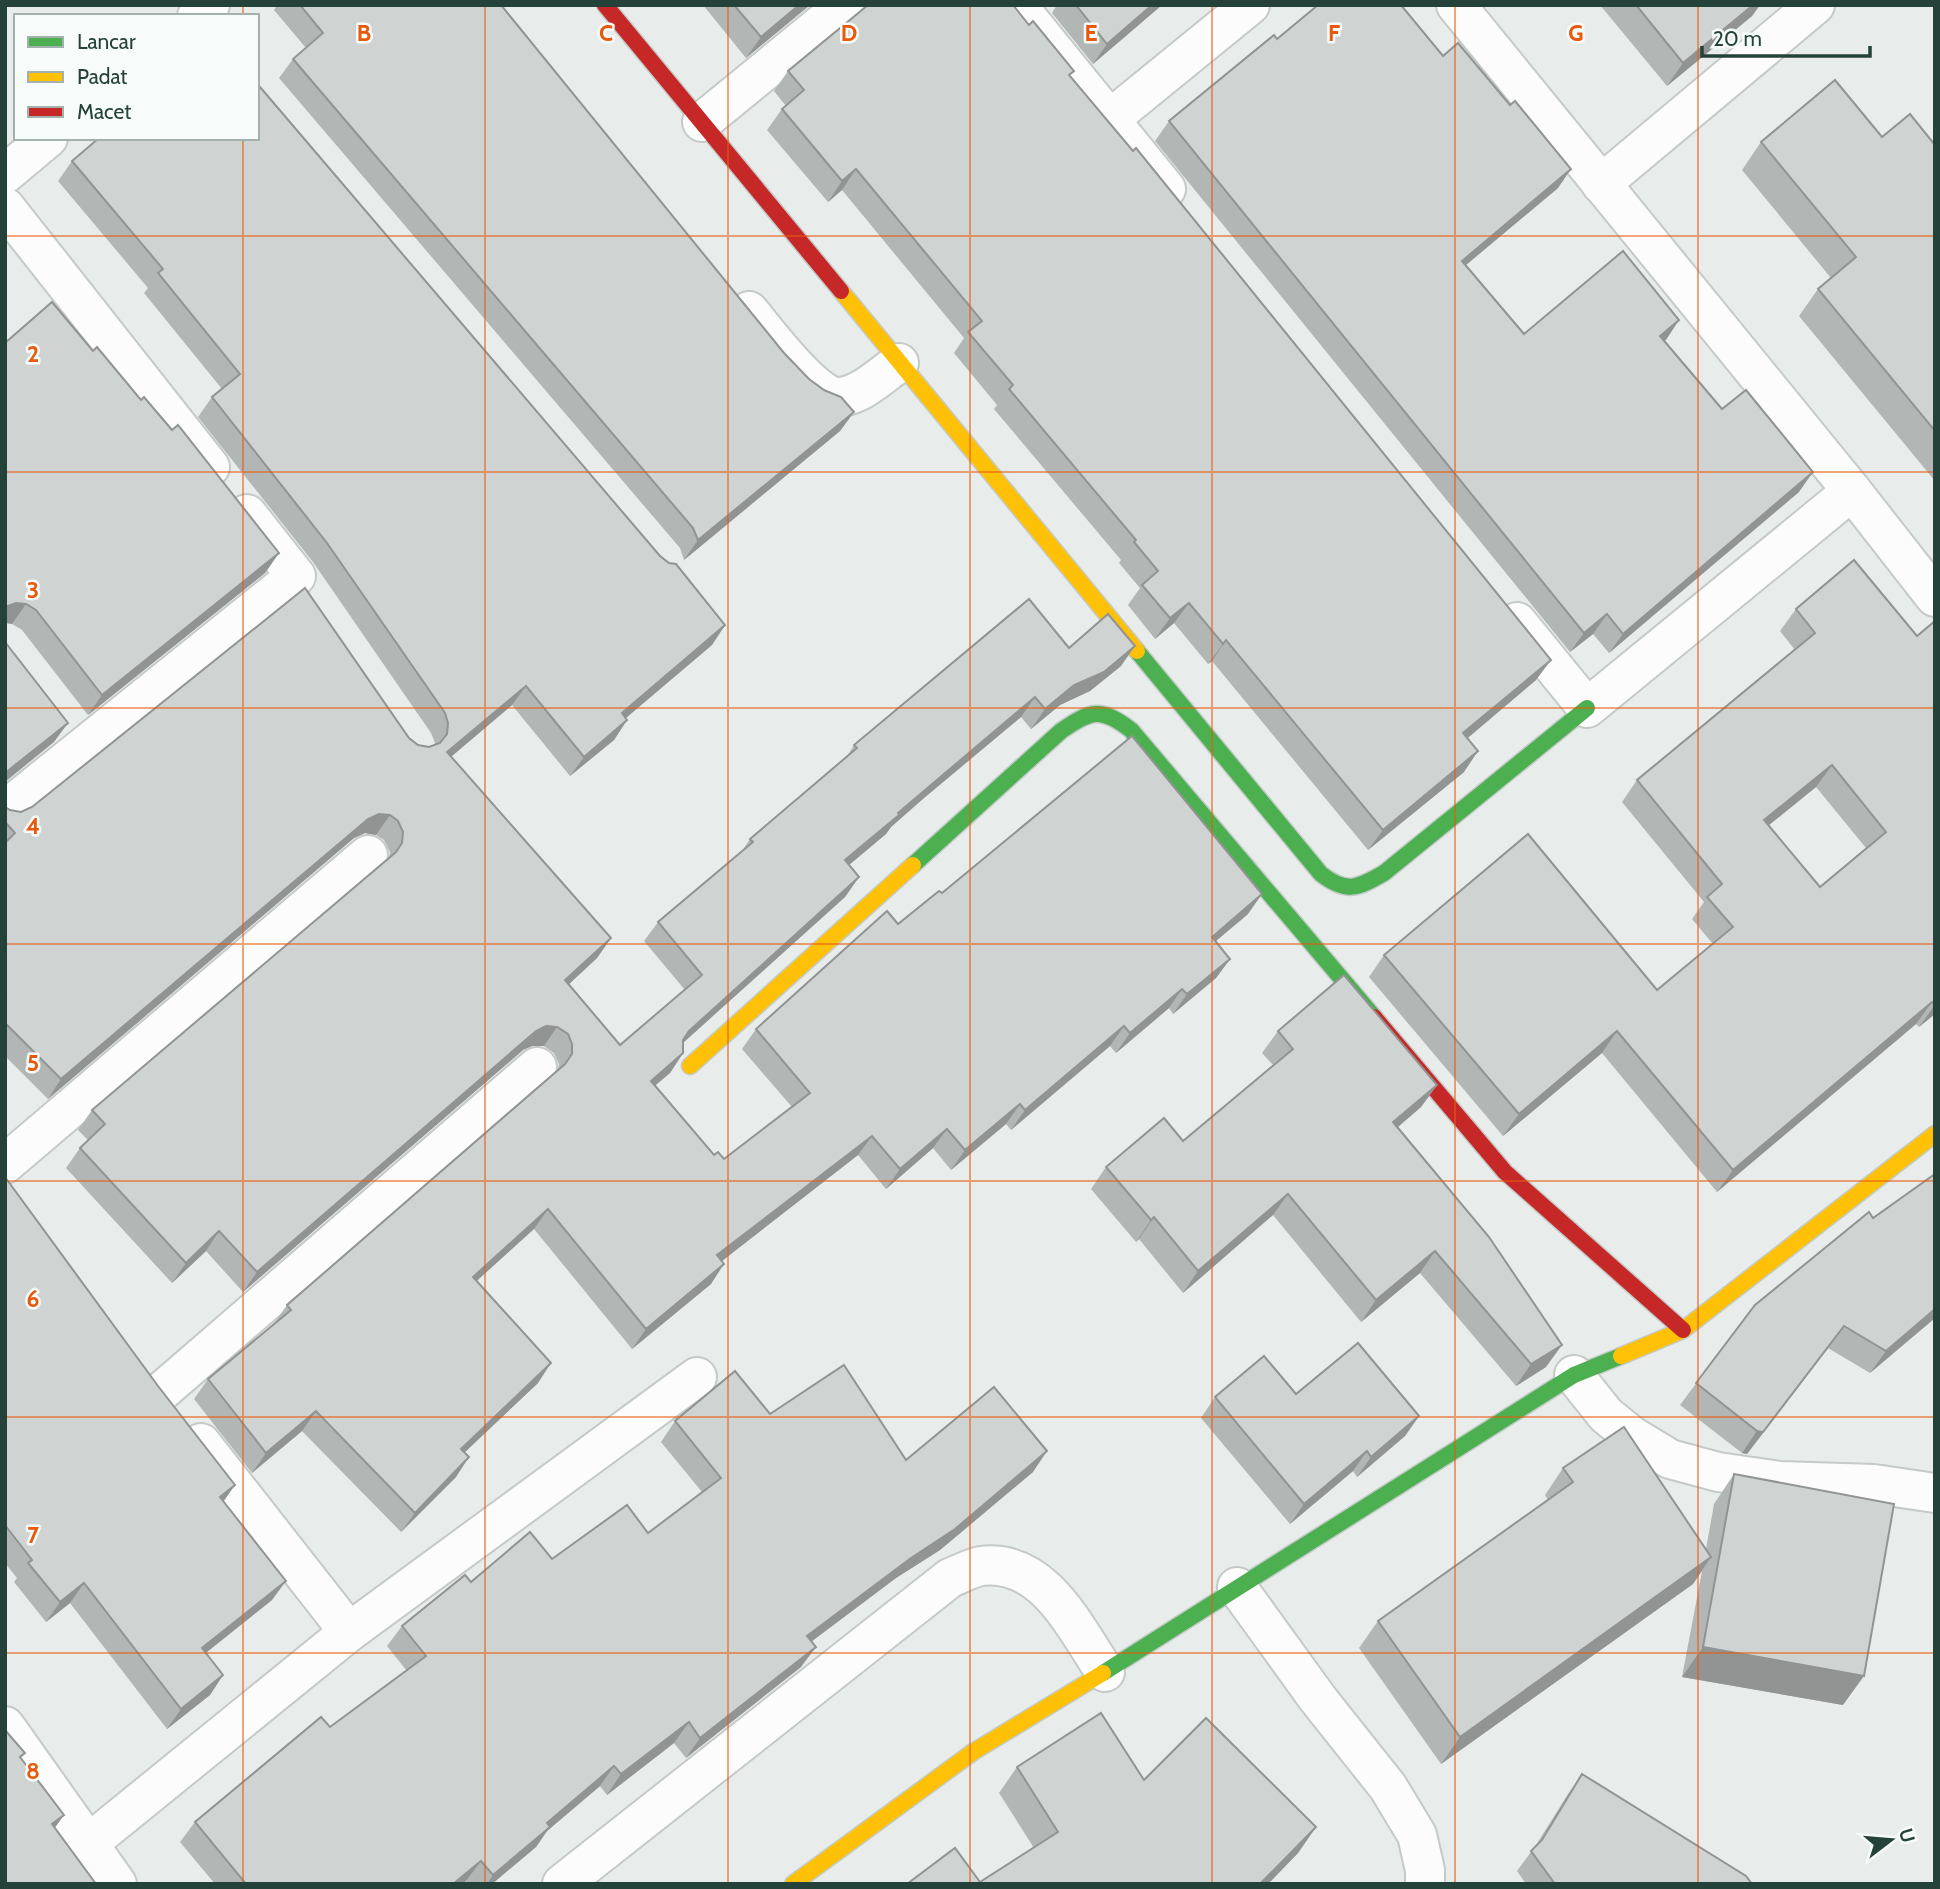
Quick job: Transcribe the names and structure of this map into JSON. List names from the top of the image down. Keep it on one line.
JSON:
{"legend":["Lancar","Padat","Macet"],"scale_bar":"20 m","north":"right","grid":{"columns":["B","C","D","E","F","G"],"rows":["2","3","4","5","6","7","8"]}}
